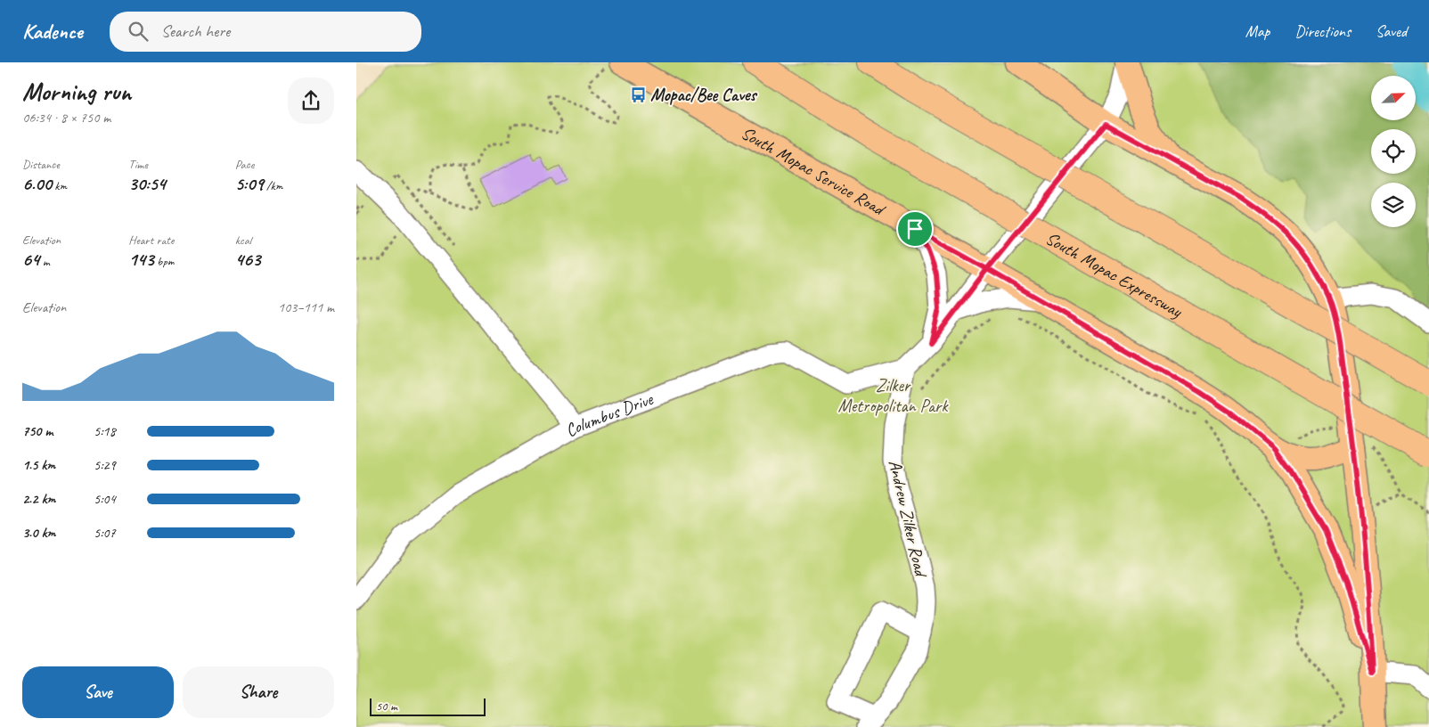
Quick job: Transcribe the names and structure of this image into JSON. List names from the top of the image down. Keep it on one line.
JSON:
{"streets":{"highway":["South Mopac Expressway"],"main road":["South Mopac Service Road"],"street":["Columbus Drive","Andrew Zilker Road"]},"crossings":[["Columbus Drive","Andrew Zilker Road"]],"parks":["Zilker Metropolitan Park"],"places":{"bus stop":["Mopac/Bee Caves"]},"scale_bar":"50 m","north":"top right","page":{"header":"Kadence","search":"Search here","nav":["Map","Directions","Saved"],"heading":["Morning run","06:34 · 8 × 750 m"],"stats":[["Distance","6.00 km"],["Time","30:54"],["Pace","5:09 /km"],["Elevation","64 m"],["Heart rate","143 bpm"],["kcal","463"]],"chart":["Elevation","103–111 m"],"list":[{"name":"750 m","note":"5:18"},{"name":"1.5 km","note":"5:29"},{"name":"2.2 km","note":"5:04"},{"name":"3.0 km","note":"5:07"}],"buttons":["Save","Share"],"scale":"50 m"}}
